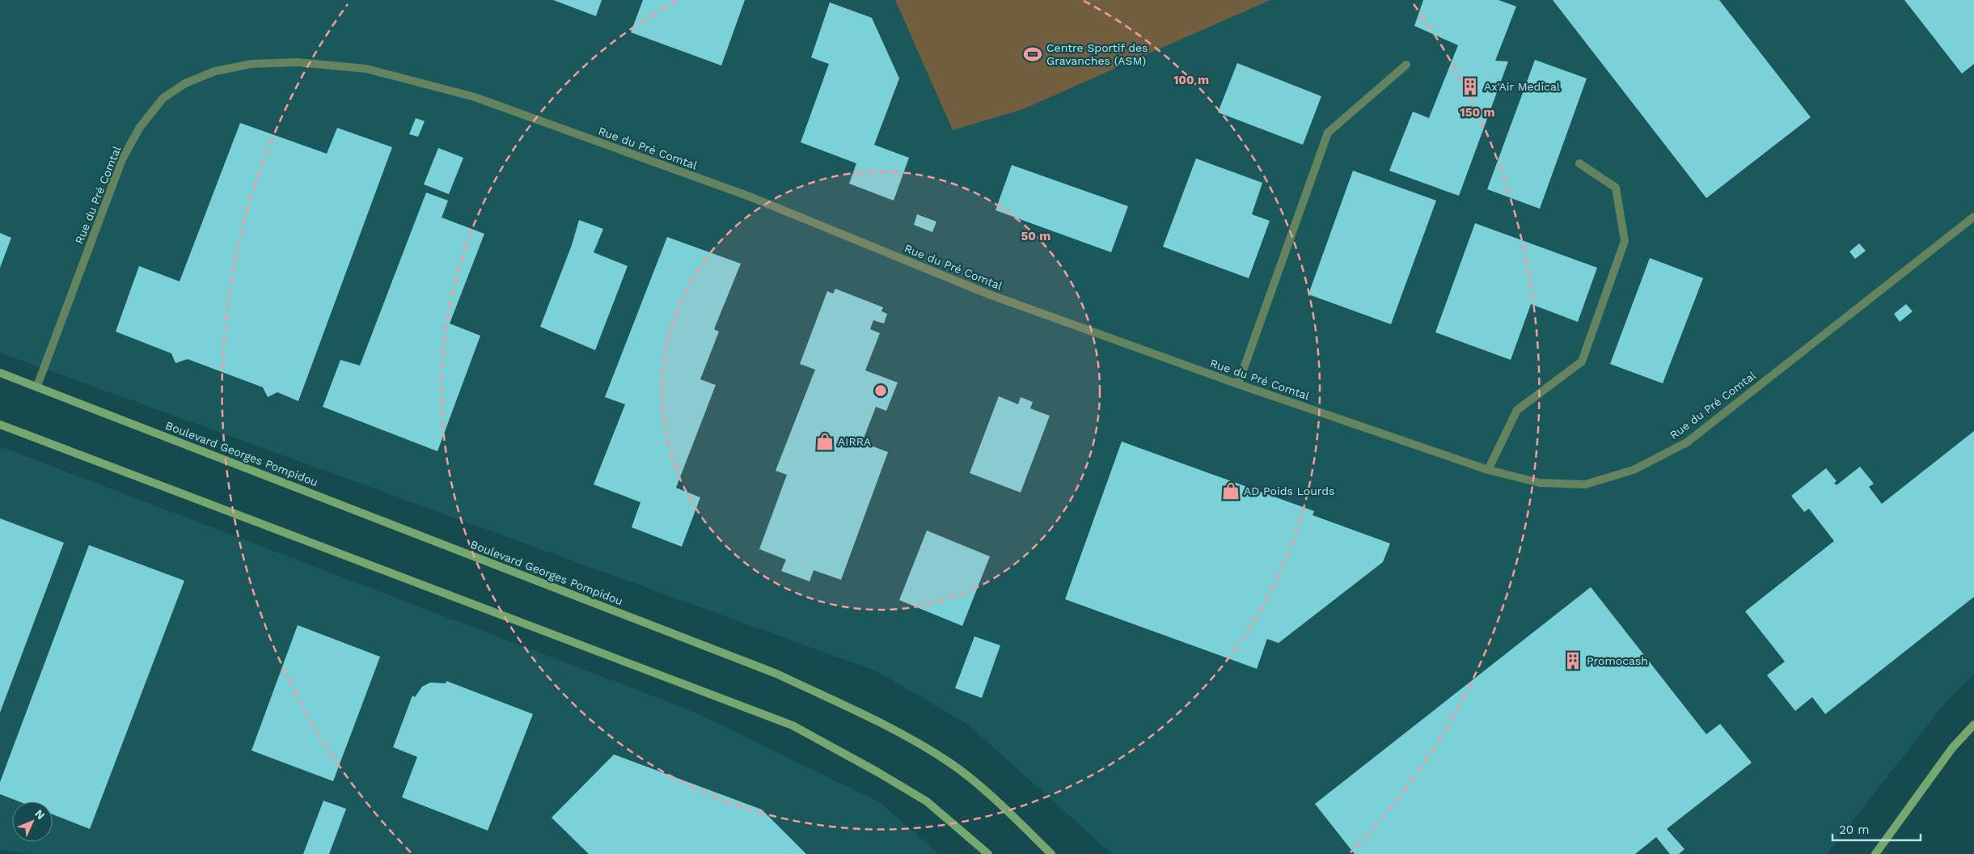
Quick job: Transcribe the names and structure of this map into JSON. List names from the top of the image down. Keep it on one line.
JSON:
{"streets":{"main road":["Boulevard Georges Pompidou"],"street":["Rue du Pré Comtal"]},"crossings":[["Rue du Pré Comtal","Boulevard Georges Pompidou"]],"places":{"sports":["Centre Sportif des Gravanches (ASM)"],"building":["Ax'Air Medical","Promocash"],"shop":["AIRRA","AD Poids Lourds"]},"scale_bar":"20 m","north":"top right","rings":["100 m","150 m","50 m"]}
